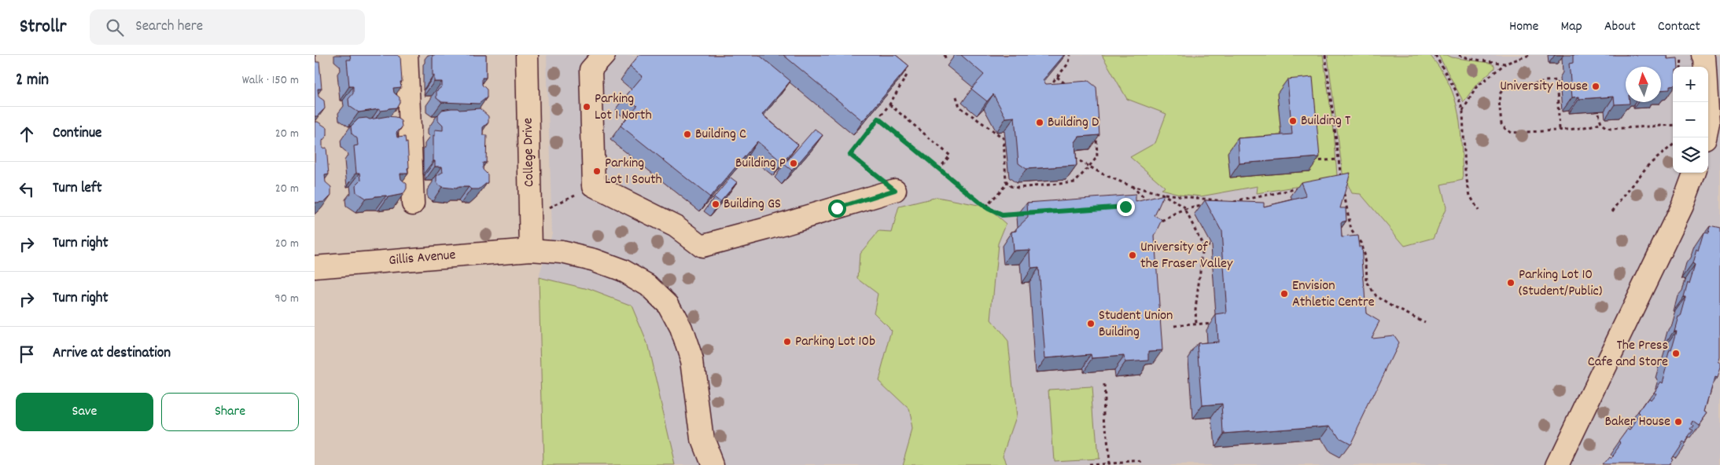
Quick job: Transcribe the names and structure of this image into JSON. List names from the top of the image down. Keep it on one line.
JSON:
{"streets":{"street":["College Drive","Gillis Avenue"]},"crossings":[["College Drive","Gillis Avenue"]],"places":["University House","Parking Lot 1 North","Building T","Building D","Building C","Building P","Parking Lot 1 South","Building GS","University of the Fraser Valley","Parking Lot 10 (Student/Public)","Envision Athletic Centre","Student Union Building","Parking Lot 10b","The Press Cafe and Store","Baker House"],"north":"top","page":{"header":"Strollr","search":"Search here","nav":["Home","Map","About","Contact"],"heading":["2 min","Walk · 150 m"],"map_buttons":["+","−"],"list":[["Continue","20 m"],["Turn left","20 m"],["Turn right","20 m"],["Turn right","90 m"],"Arrive at destination"],"buttons":["Save","Share"]}}
